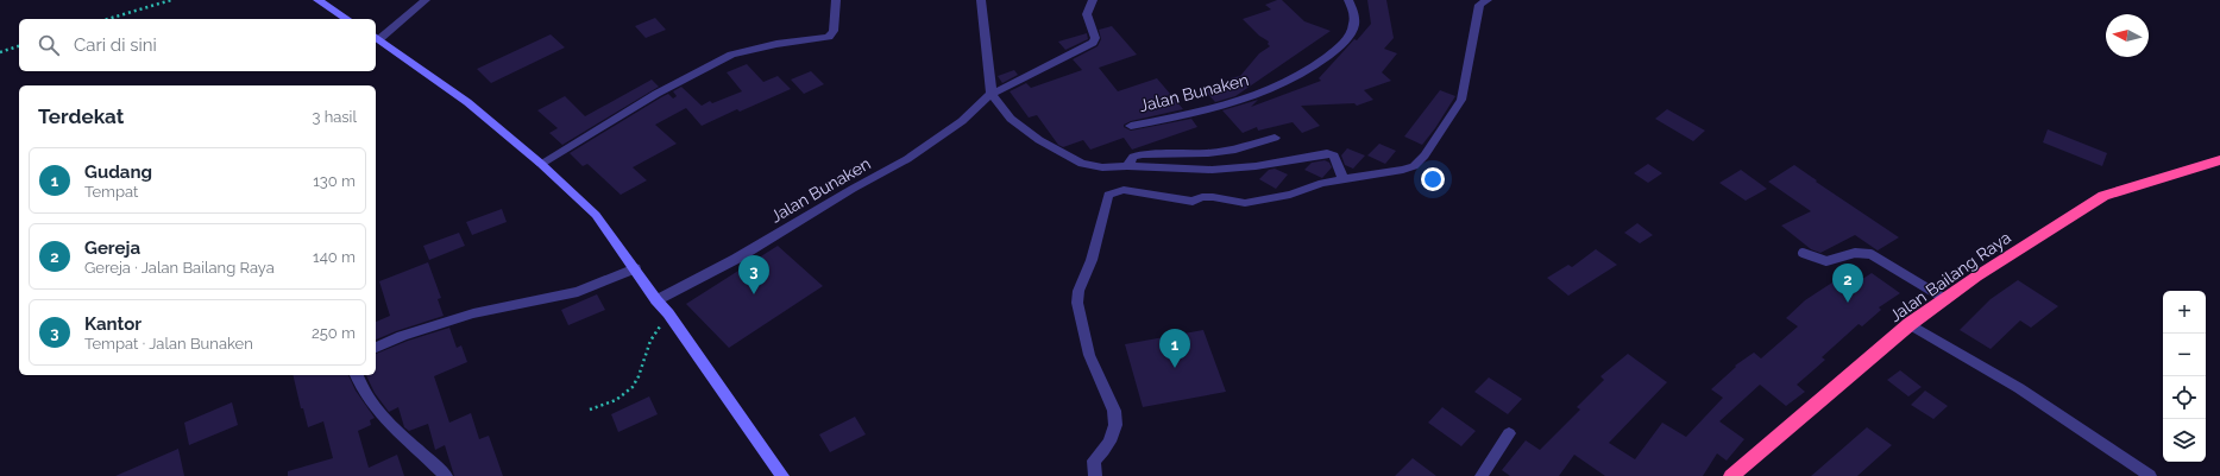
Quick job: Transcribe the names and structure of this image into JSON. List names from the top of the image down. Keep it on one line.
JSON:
{"streets":{"highway":["Jalan Bailang Raya"],"street":["Jalan Bunaken"]},"north":"left","page":{"search":"Cari di sini","heading":["Terdekat","3 hasil"],"list":[{"mark":"1","name":"Gudang","note":"Tempat","value":"130 m"},{"mark":"2","name":"Gereja","note":"Gereja · Jalan Bailang Raya","value":"140 m"},{"mark":"3","name":"Kantor","note":"Tempat · Jalan Bunaken","value":"250 m"}],"pins":["3","2","1"],"map_buttons":["+","−"]}}
